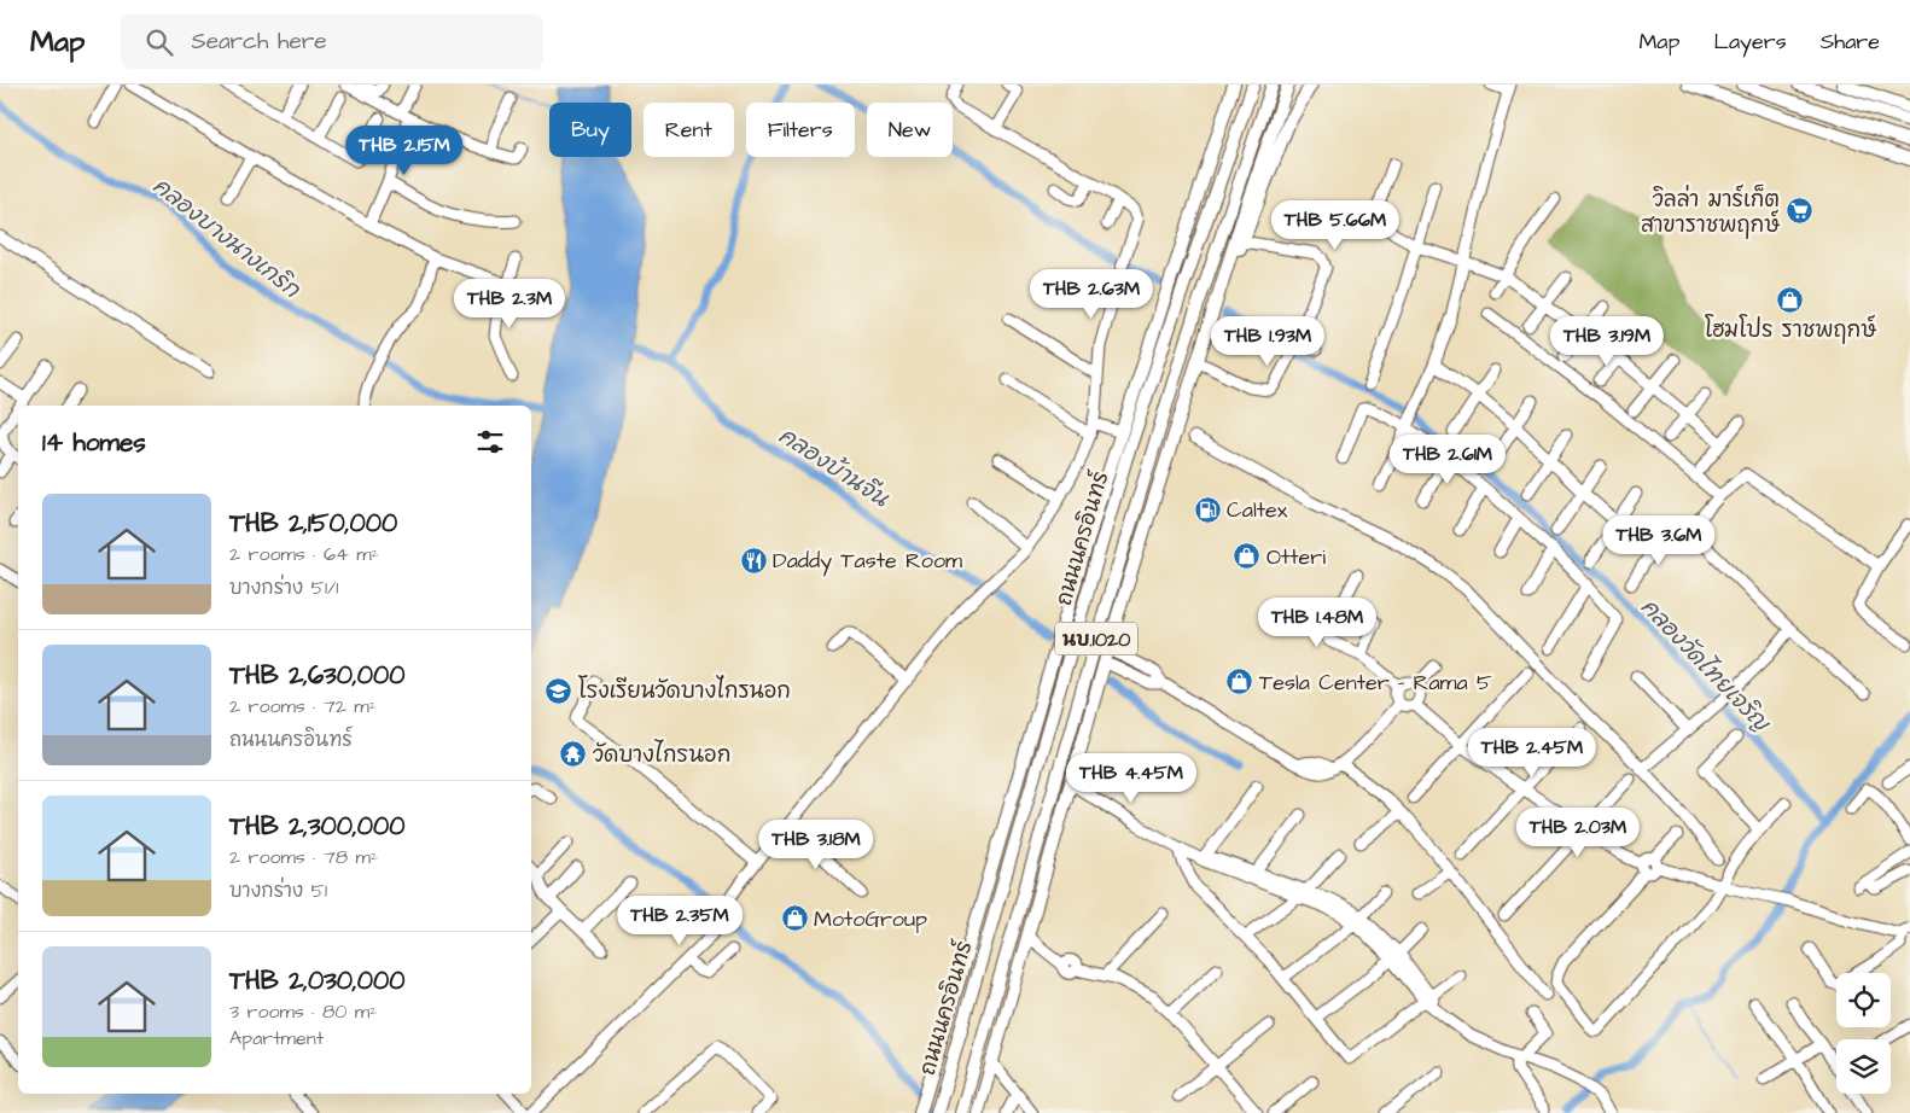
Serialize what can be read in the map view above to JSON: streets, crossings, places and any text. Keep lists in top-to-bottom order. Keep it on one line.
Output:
{"streets":{"main road":["ถนนนครอินทร์","นบ.1020"]},"water":["คลองบางนางเกริก","คลองบ้านจีน","คลองวัดไทยเจริญ"],"places":{"supermarket":["วิลล่า มาร์เก็ต สาขาราชพฤกษ์"],"shop":["โฮมโปร ราชพฤกษ์","Otteri","Tesla Center - Rama 5","MotoGroup"],"fuel station":["Caltex"],"restaurant":["Daddy Taste Room"],"school or university":["โรงเรียนวัดบางไกรนอก"],"temple":["วัดบางไกรนอก"]},"page":{"header":"Map","search":"Search here","nav":["Map","Layers","Share"],"chip":["Buy","Rent","Filters","New"],"price":["THB 2.15M","THB 5.66M","THB 2.63M","THB 2.3M","THB 1.93M","THB 3.19M","THB 2.61M","THB 3.6M","THB 1.48M","THB 2.45M","THB 4.45M","THB 2.03M","THB 3.18M","THB 2.35M"],"heading":"14 homes","list":[{"name":"THB 2,150,000","note":"2 rooms · 64 m² · บางกร่าง 51/1"},{"name":"THB 2,630,000","note":"2 rooms · 72 m² · ถนนนครอินทร์"},{"name":"THB 2,300,000","note":"2 rooms · 78 m² · บางกร่าง 51"},{"name":"THB 2,030,000","note":"3 rooms · 80 m² · Apartment"}]}}
